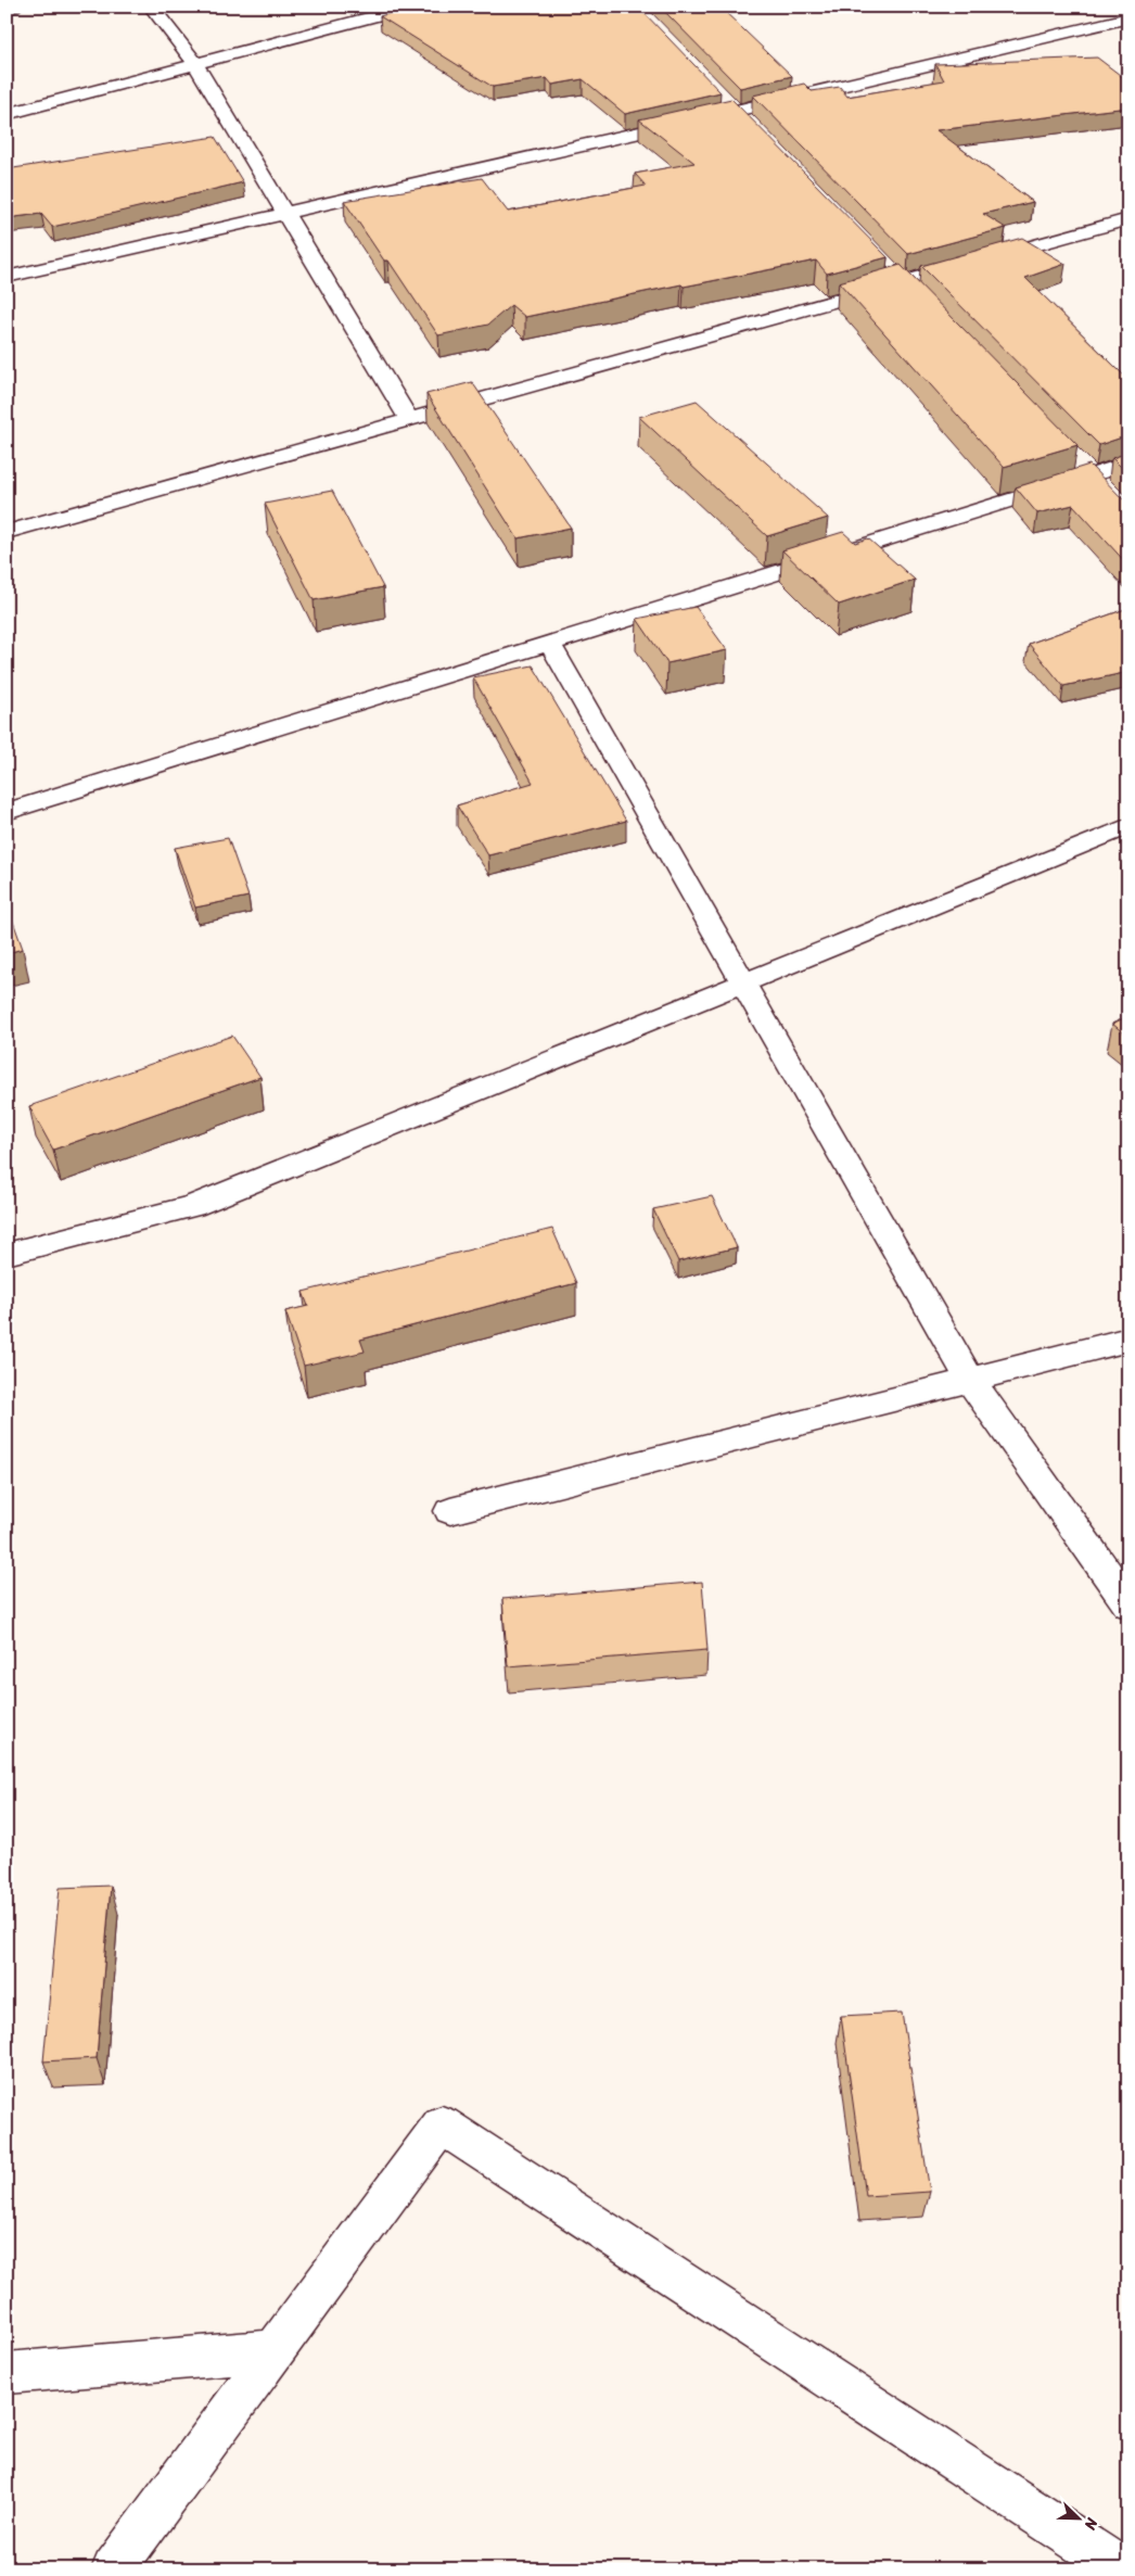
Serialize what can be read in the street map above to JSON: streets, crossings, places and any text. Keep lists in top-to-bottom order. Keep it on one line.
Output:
{"north":"bottom right"}
